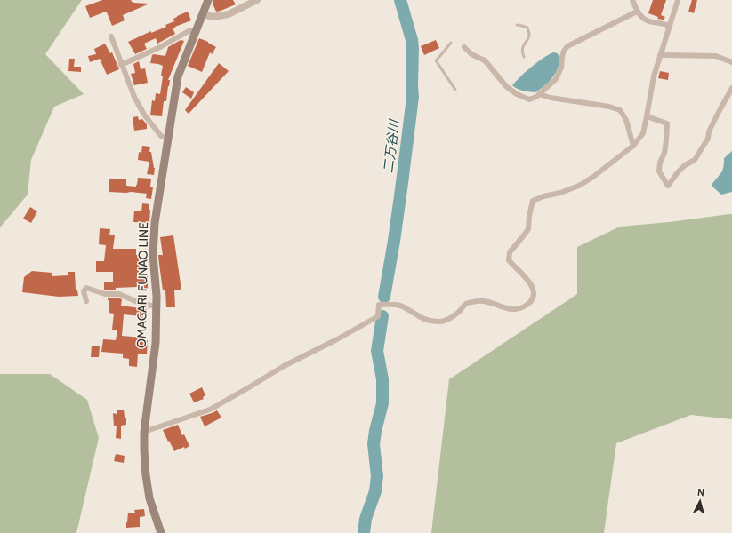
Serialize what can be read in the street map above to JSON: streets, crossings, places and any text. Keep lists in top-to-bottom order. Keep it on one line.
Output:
{"streets":{"main road":["OMAGARI FUNAO LINE"]},"water":["二万谷川"],"north":"top"}
